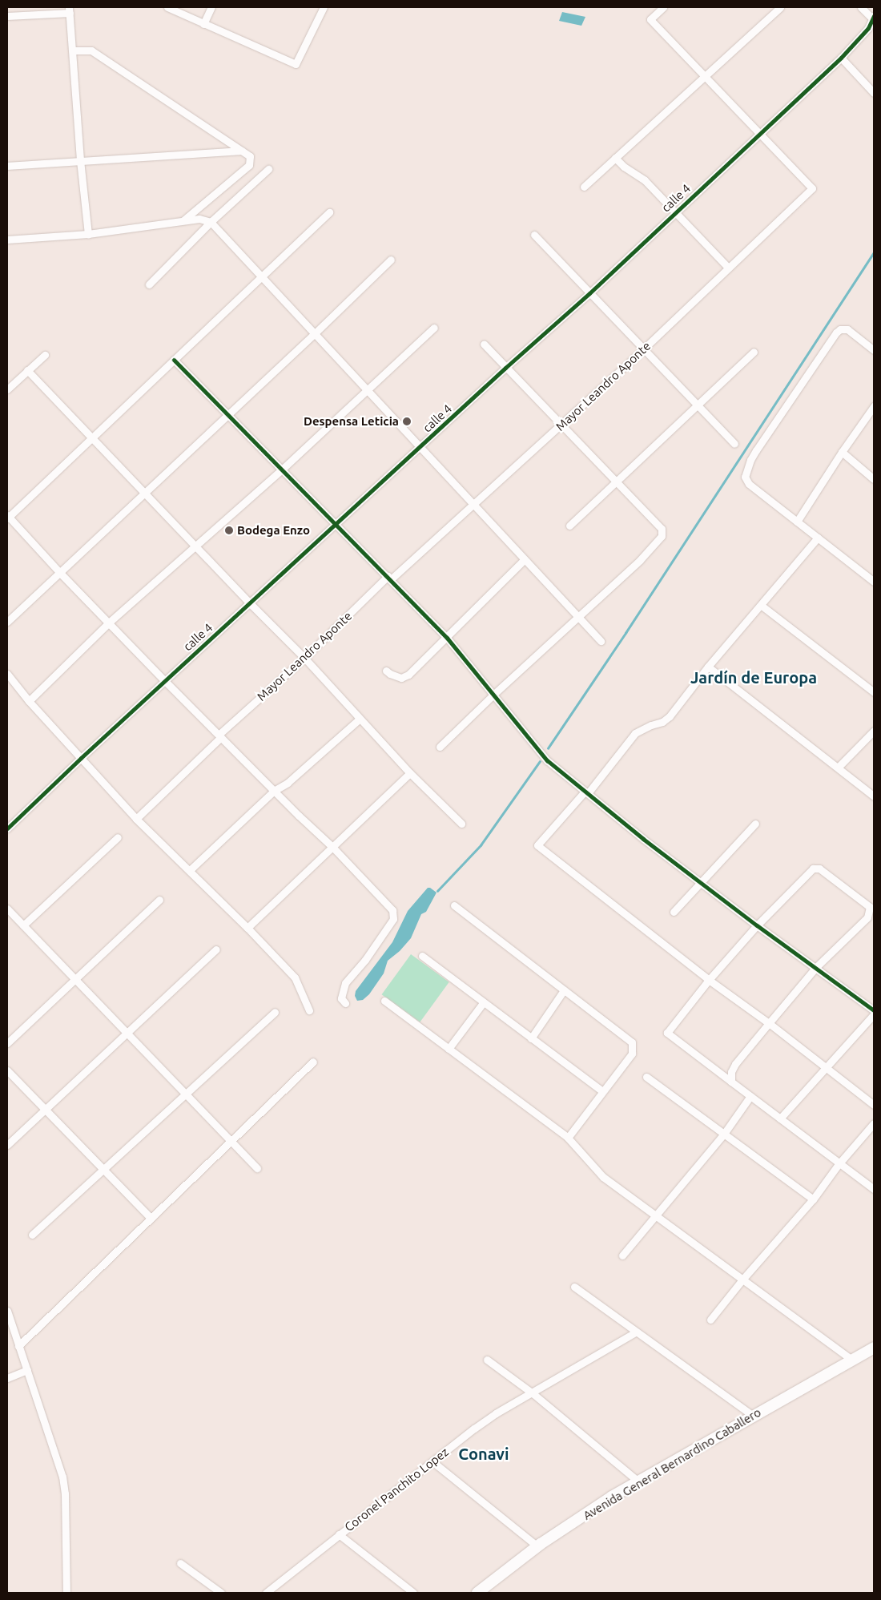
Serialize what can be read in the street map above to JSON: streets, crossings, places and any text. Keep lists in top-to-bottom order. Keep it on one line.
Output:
{"streets":{"highway":["Avenida General Bernardino Caballero"],"street":["calle 4","Mayor Leandro Aponte","Coronel Panchito Lopez"]},"crossings":[["calle 4","Mayor Leandro Aponte"]],"districts":["Jardín de Europa","Conavi"],"places":["Despensa Leticia","Bodega Enzo"]}
